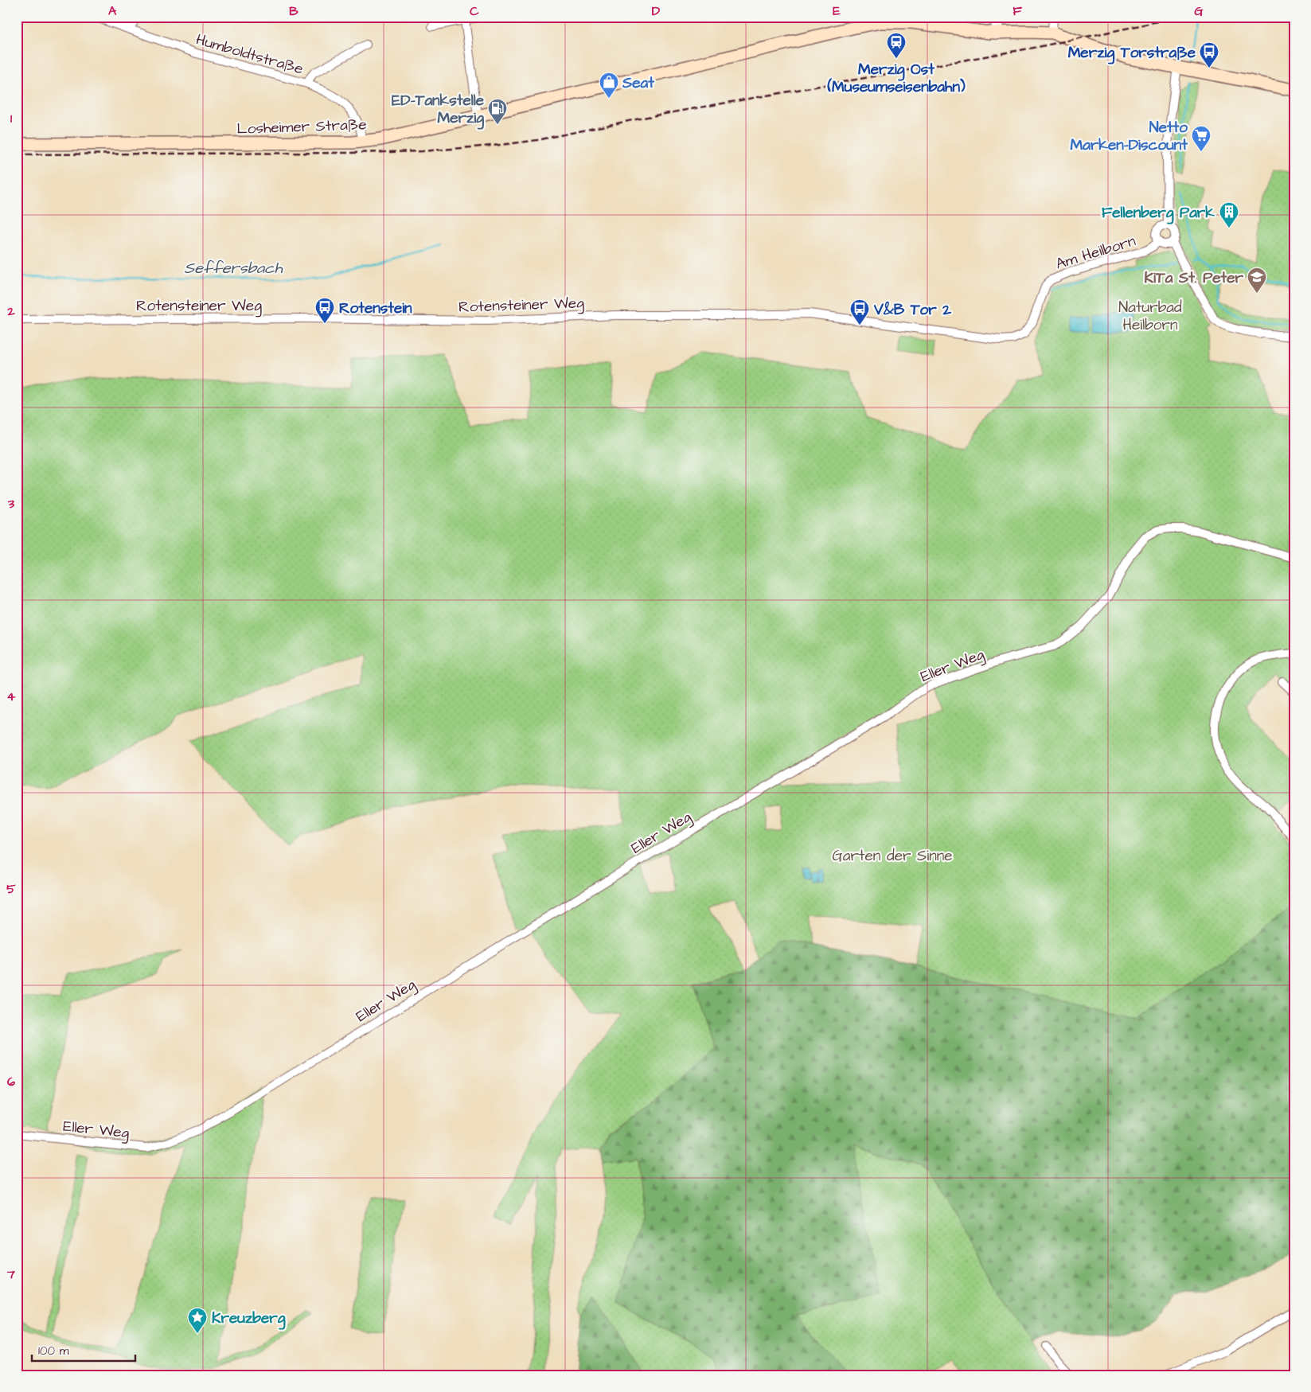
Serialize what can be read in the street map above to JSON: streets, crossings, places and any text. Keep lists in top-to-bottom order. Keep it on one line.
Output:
{"streets":{"main road":["Losheimer Straße"],"street":["Humboldtstraße","Am Heilborn","Rotensteiner Weg","Eller Weg"]},"crossings":[["Humboldtstraße","Losheimer Straße"],["Am Heilborn","Rotensteiner Weg"]],"water":["Seffersbach"],"parks":["Naturbad Heilborn","Garten der Sinne"],"places":{"station":["Merzig Ost (Museumseisenbahn)"],"bus stop":["Merzig Torstraße","Rotenstein","V&B Tor 2"],"shop":["Seat"],"fuel station":["ED-Tankstelle Merzig"],"supermarket":["Netto Marken-Discount"],"building":["Fellenberg Park"],"school or university":["KiTa St. Peter"],"place":["Kreuzberg"]},"scale_bar":"100 m","grid":{"columns":["A","B","C","D","E","F","G"],"rows":["1","2","3","4","5","6","7"]}}
